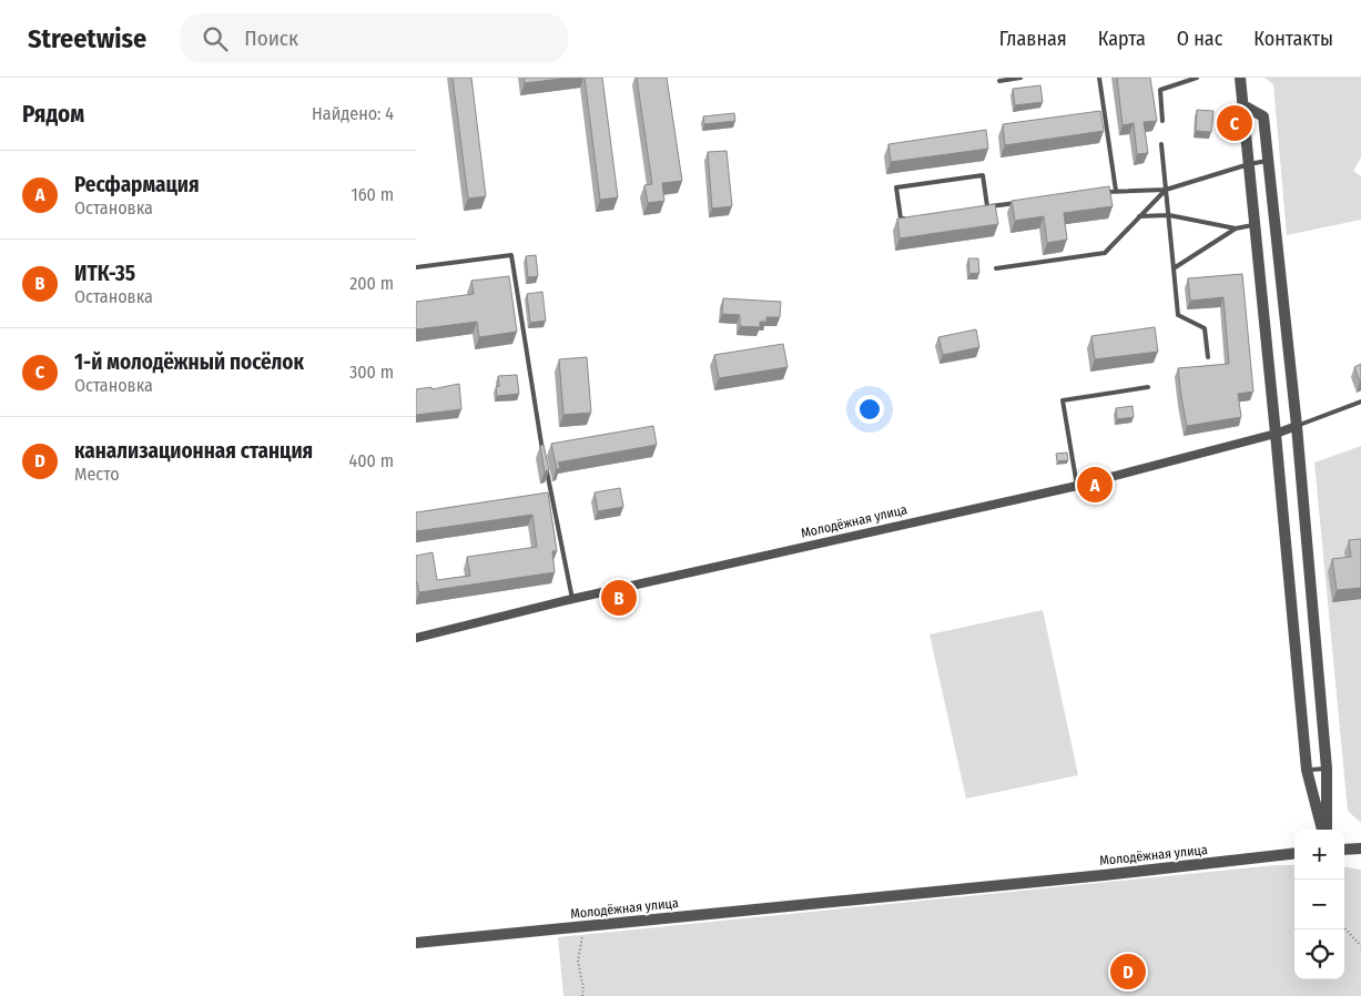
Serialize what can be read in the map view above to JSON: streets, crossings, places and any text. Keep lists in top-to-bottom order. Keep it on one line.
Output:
{"streets":{"street":["Молодёжная улица"]},"page":{"header":"Streetwise","search":"Поиск","nav":["Главная","Карта","О нас","Контакты"],"heading":["Рядом","Найдено: 4"],"pins":["C","A","B","D"],"list":[{"mark":"A","name":"Ресфармация","note":"Остановка","value":"160 m"},{"mark":"B","name":"ИТК-35","note":"Остановка","value":"200 m"},{"mark":"C","name":"1-й молодёжный посёлок","note":"Остановка","value":"300 m"},{"mark":"D","name":"канализационная станция","note":"Место","value":"400 m"}],"map_buttons":["+","−"]}}
